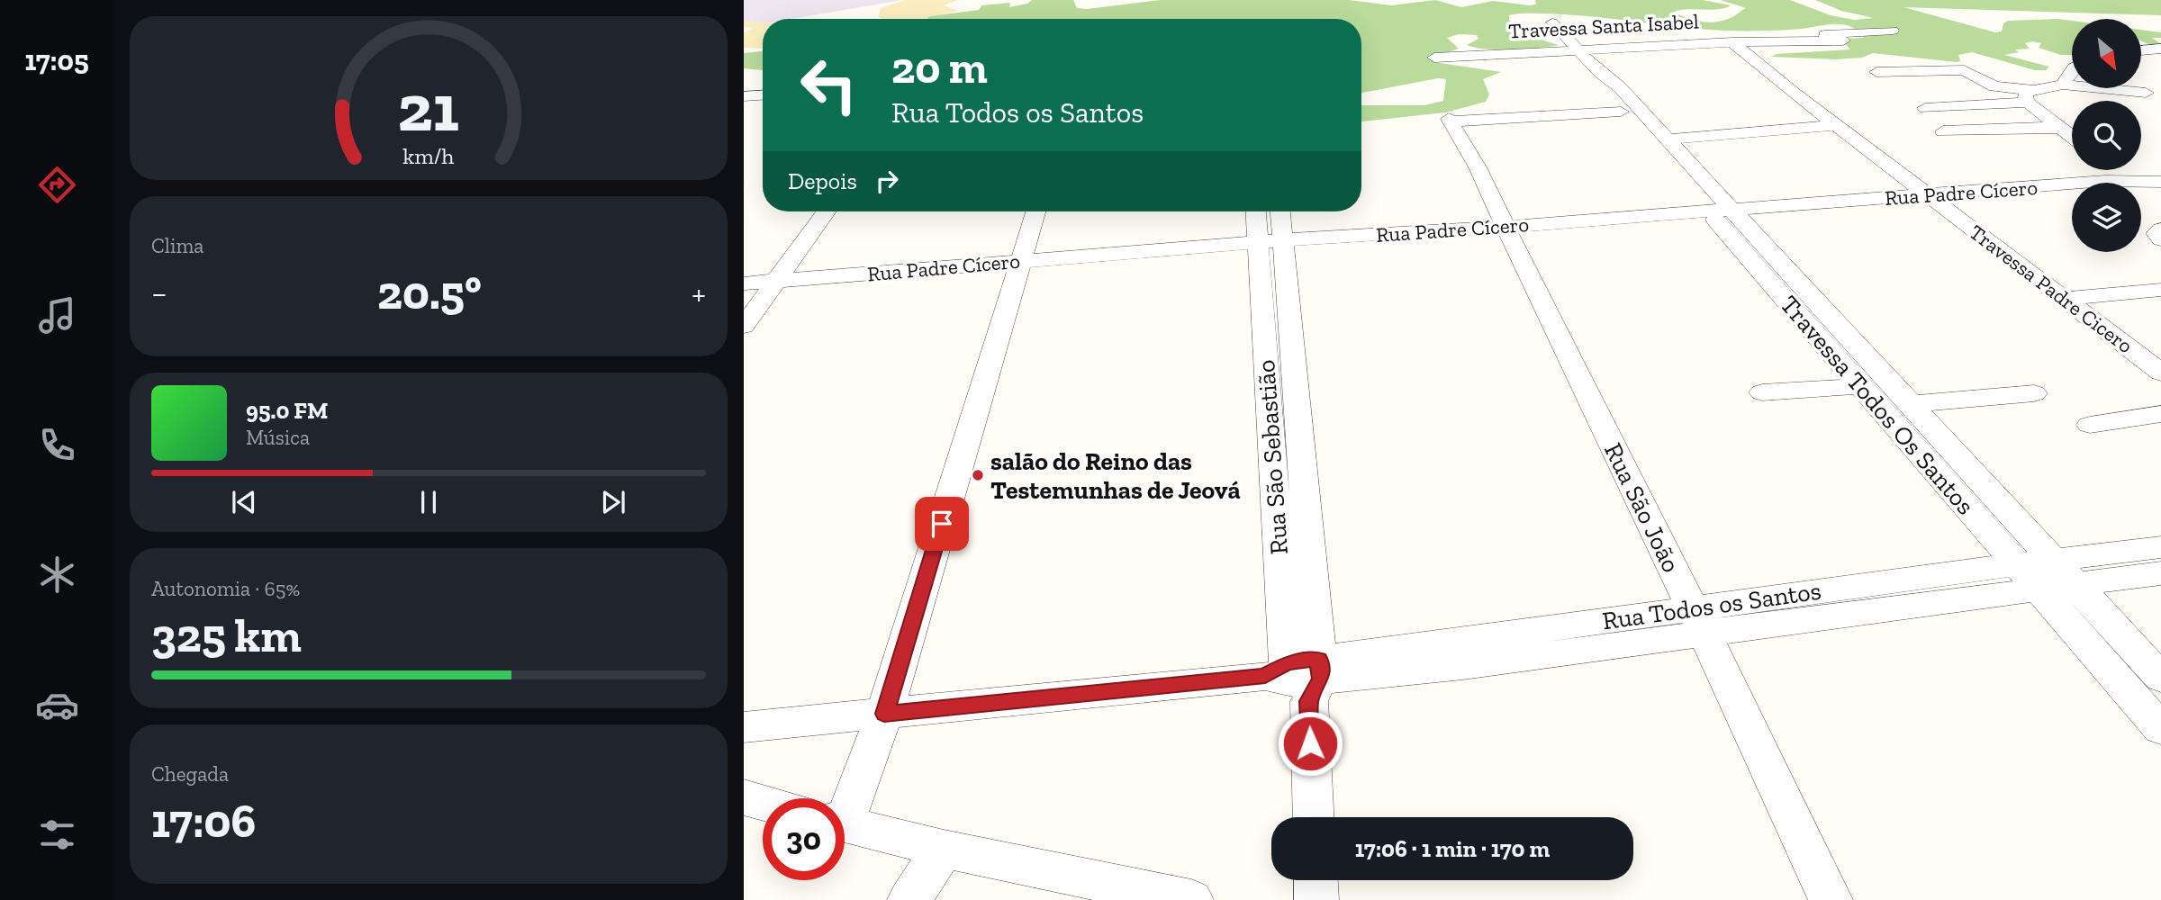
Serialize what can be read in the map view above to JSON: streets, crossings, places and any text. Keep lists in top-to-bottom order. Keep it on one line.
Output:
{"streets":{"street":["Travessa Santa Isabel","Rua Padre Cícero","Travessa Padre Cicero","Travessa Todos Os Santos","Rua São Sebastião","Rua São João","Rua Todos os Santos"]},"crossings":[["Travessa Santa Isabel","Travessa Padre Cicero"],["Travessa Santa Isabel","Travessa Todos Os Santos"],["Rua Padre Cícero","Travessa Padre Cicero"],["Rua Padre Cícero","Travessa Todos Os Santos"],["Rua Padre Cícero","Rua São Sebastião"],["Rua Padre Cícero","Rua São João"],["Travessa Todos Os Santos","Rua São João"],["Travessa Todos Os Santos","Rua Todos os Santos"],["Rua São Sebastião","Rua Todos os Santos"],["Rua São João","Rua Todos os Santos"]],"places":["salão do Reino das Testemunhas de Jeová"],"north":"bottom right","page":{"tabs":"17:05","turn":["20 m","Rua Todos os Santos"],"then":"Depois","tile":["Clima",["Autonomia · 65%","325 km"],["Chegada","17:06"]],"heat":["−","20.5°","+"],"song":["95.0 FM","Música"],"limit":"30","trip":"17:06 · 1 min · 170 m","gauge":["21","km/h"]}}
